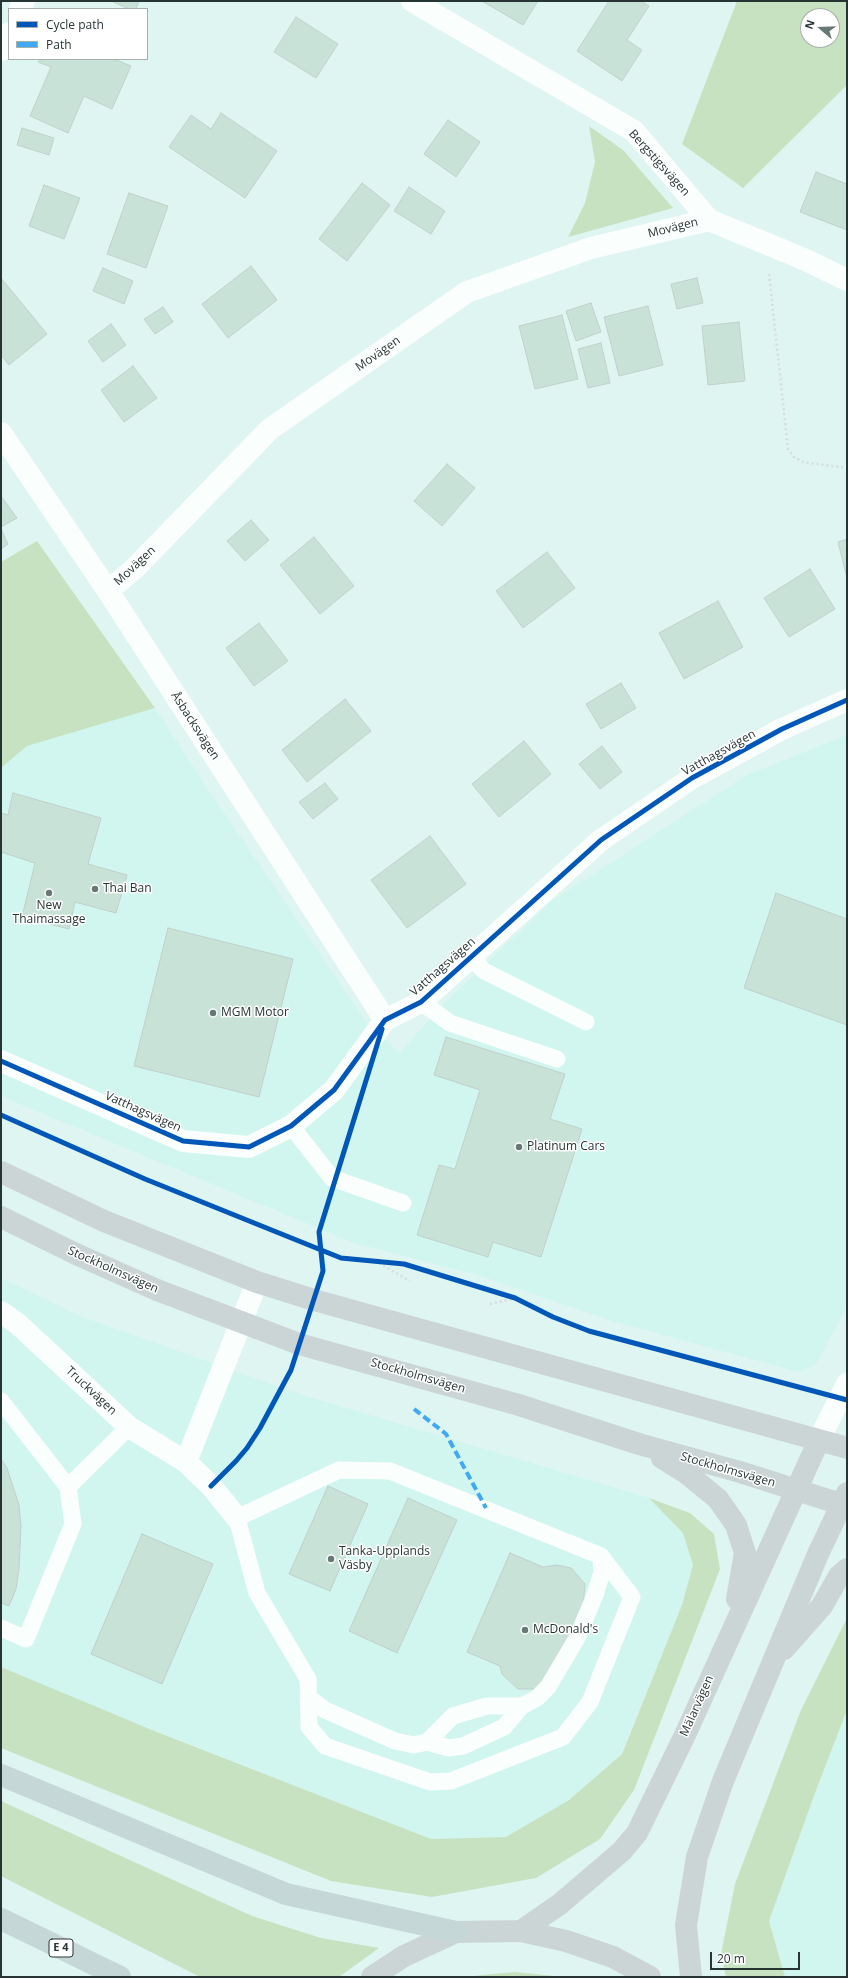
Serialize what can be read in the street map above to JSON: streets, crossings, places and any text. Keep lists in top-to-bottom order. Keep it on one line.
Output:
{"streets":{"highway":["E 4"],"main road":["Stockholmsvägen","Mälarvägen"],"street":["Bergstigsvägen","Movägen","Åsbacksvägen","Vatthagsvägen","Truckvägen"]},"crossings":[["Bergstigsvägen","Movägen"],["Movägen","Åsbacksvägen"],["Åsbacksvägen","Vatthagsvägen"],["Stockholmsvägen","Mälarvägen"]],"places":["Thai Ban","New Thaimassage","MGM Motor","Platinum Cars","Tanka-Upplands Väsby","McDonald's"],"legend":["Cycle path","Path"],"scale_bar":"20 m","north":"left"}
